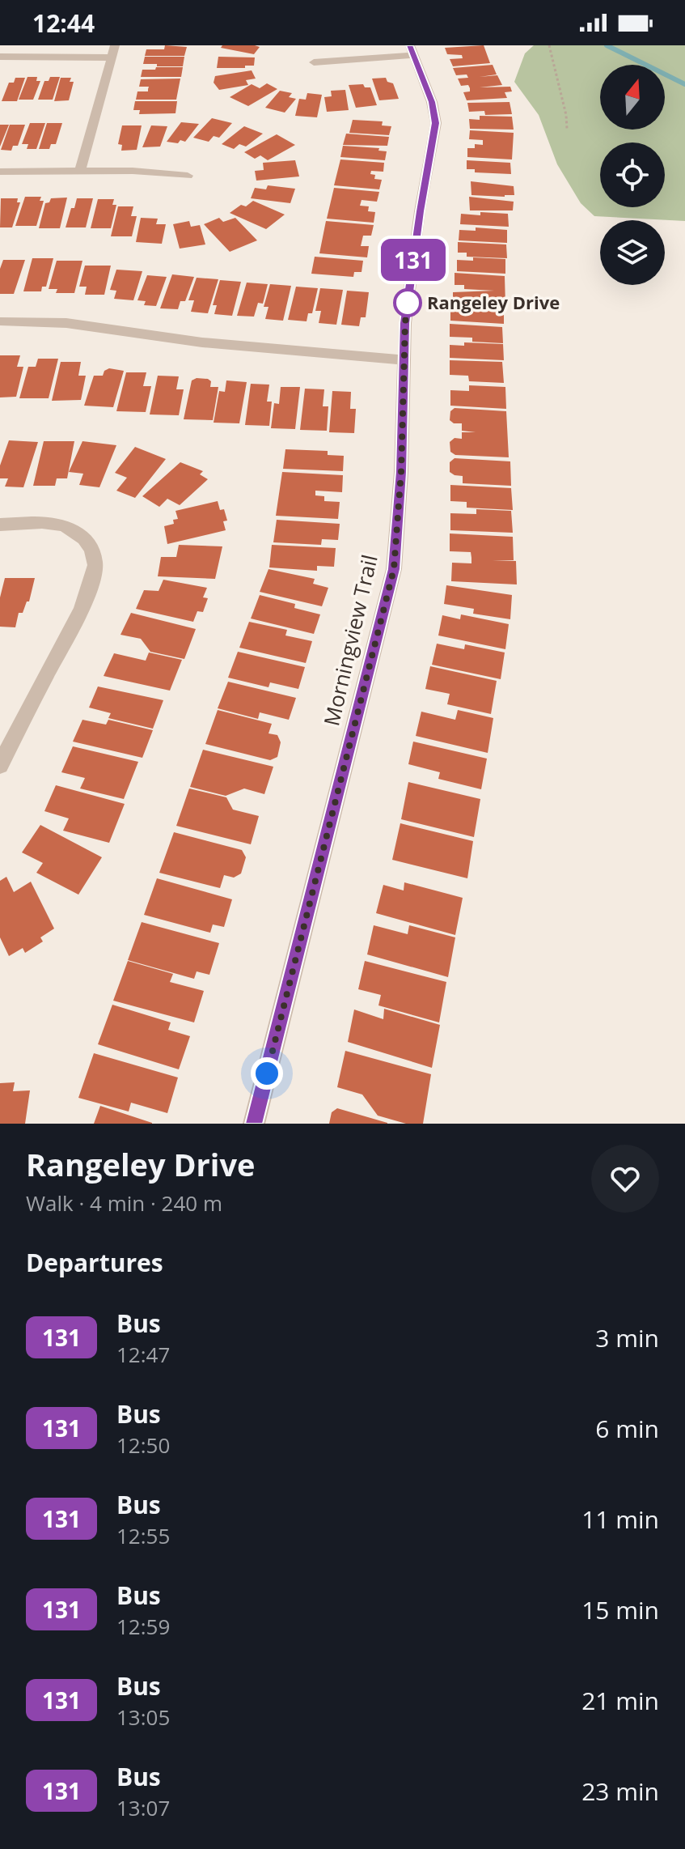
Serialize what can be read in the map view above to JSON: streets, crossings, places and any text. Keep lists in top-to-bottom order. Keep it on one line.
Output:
{"streets":{"street":["Morningview Trail"]},"places":["Rangeley Drive"],"lines":["bus line 131"],"north":"top","page":{"status":"12:44","on_map":"131","heading":[["Rangeley Drive","Walk · 4 min · 240 m"],"Departures"],"list":[{"mark":"131","name":"Bus","note":"12:47","value":"3 min"},{"mark":"131","name":"Bus","note":"12:50","value":"6 min"},{"mark":"131","name":"Bus","note":"12:55","value":"11 min"},{"mark":"131","name":"Bus","note":"12:59","value":"15 min"},{"mark":"131","name":"Bus","note":"13:05","value":"21 min"},{"mark":"131","name":"Bus","note":"13:07","value":"23 min"}]}}
